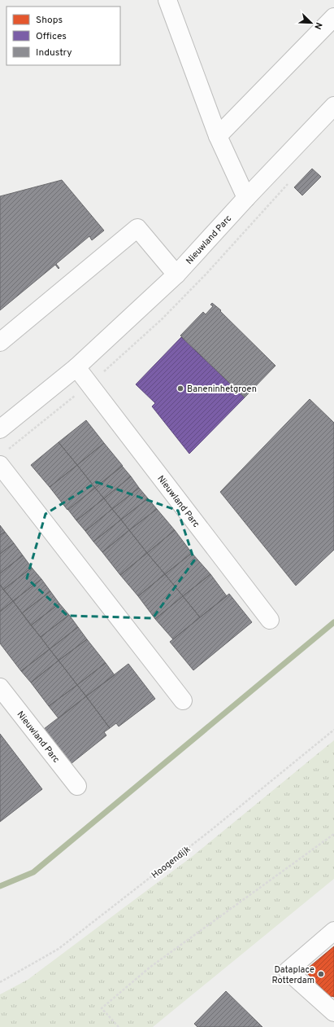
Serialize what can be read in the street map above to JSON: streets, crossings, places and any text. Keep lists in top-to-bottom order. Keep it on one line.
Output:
{"streets":{"street":["Nieuwland Parc"],"path":["Hoogendijk"]},"places":["Baneninhetgroen","Dataplace Rotterdam"],"legend":["Shops","Offices","Industry"],"north":"bottom right"}
